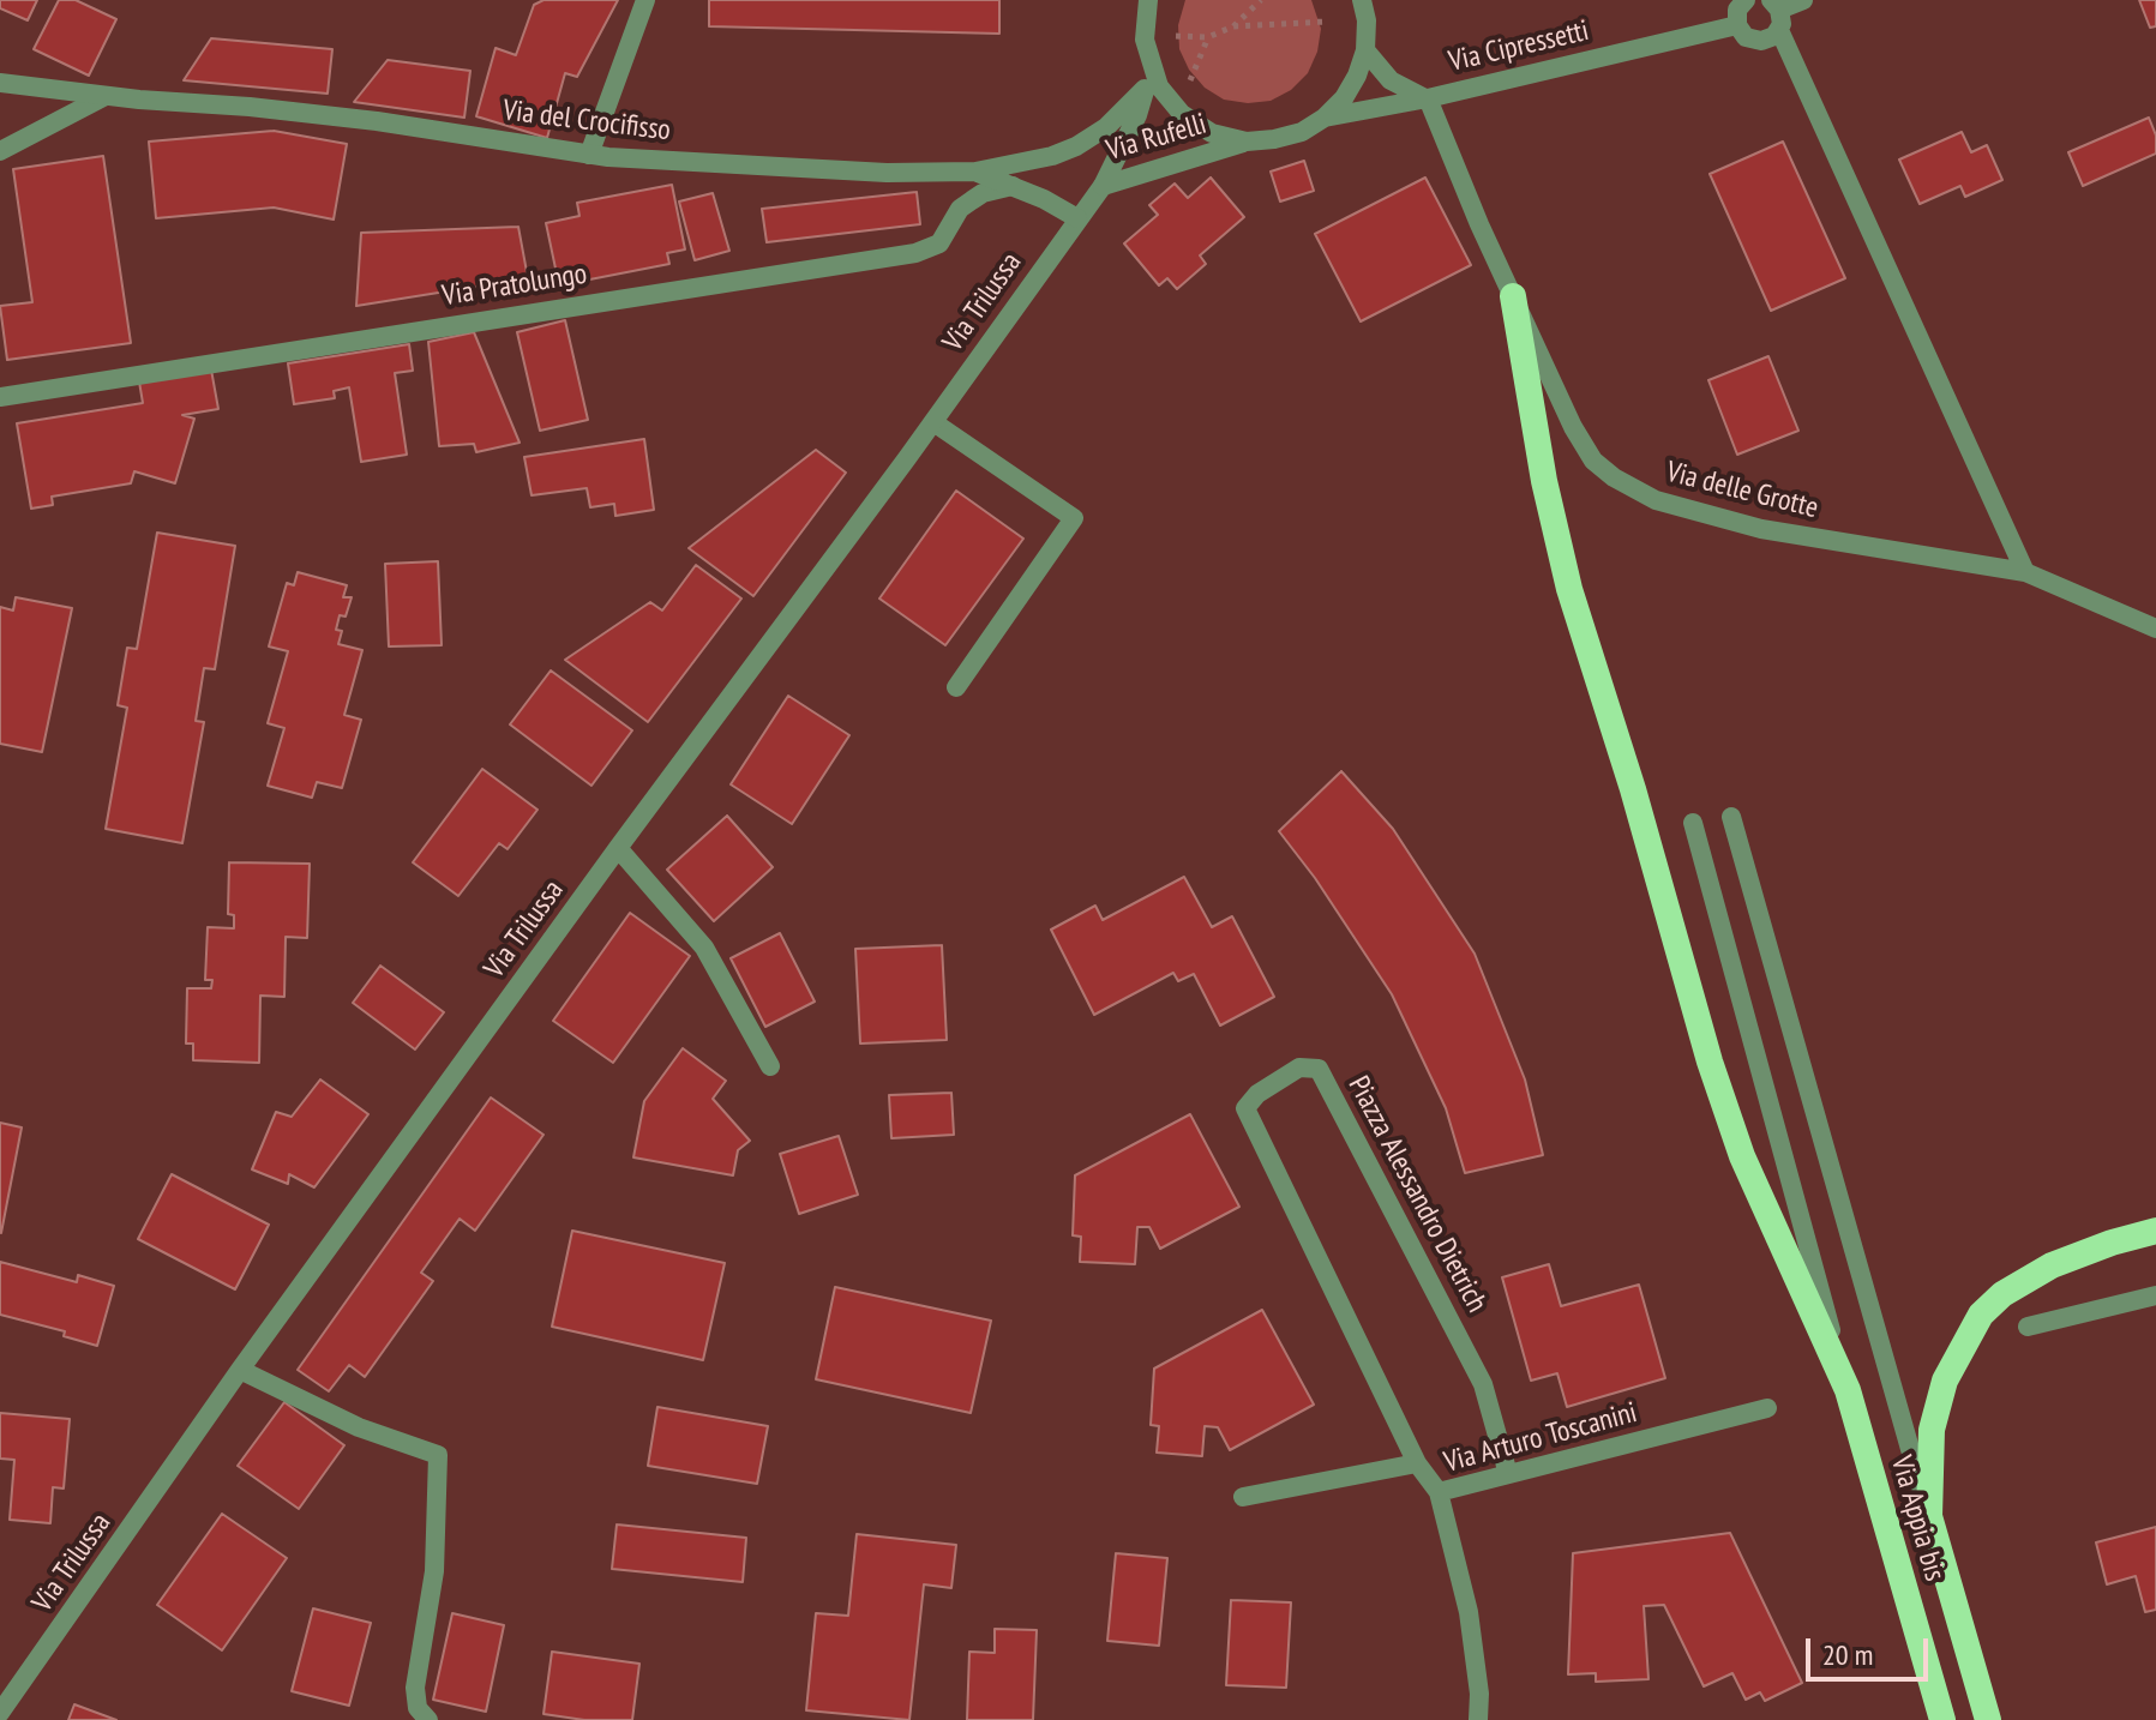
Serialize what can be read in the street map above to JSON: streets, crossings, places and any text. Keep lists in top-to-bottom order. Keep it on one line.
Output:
{"streets":{"highway":["Via Appia bis"],"street":["Via Cipressetti","Via del Crocifisso","Via Rufelli","Via Pratolungo","Via Trilussa","Via delle Grotte","Piazza Alessandro Dietrich","Via Arturo Toscanini"]},"crossings":[["Via Cipressetti","Via Rufelli"],["Via Cipressetti","Via delle Grotte"],["Via del Crocifisso","Via Rufelli"],["Via Rufelli","Via Trilussa"],["Via delle Grotte","Via Appia bis"],["Piazza Alessandro Dietrich","Via Arturo Toscanini"]],"scale_bar":"20 m"}
